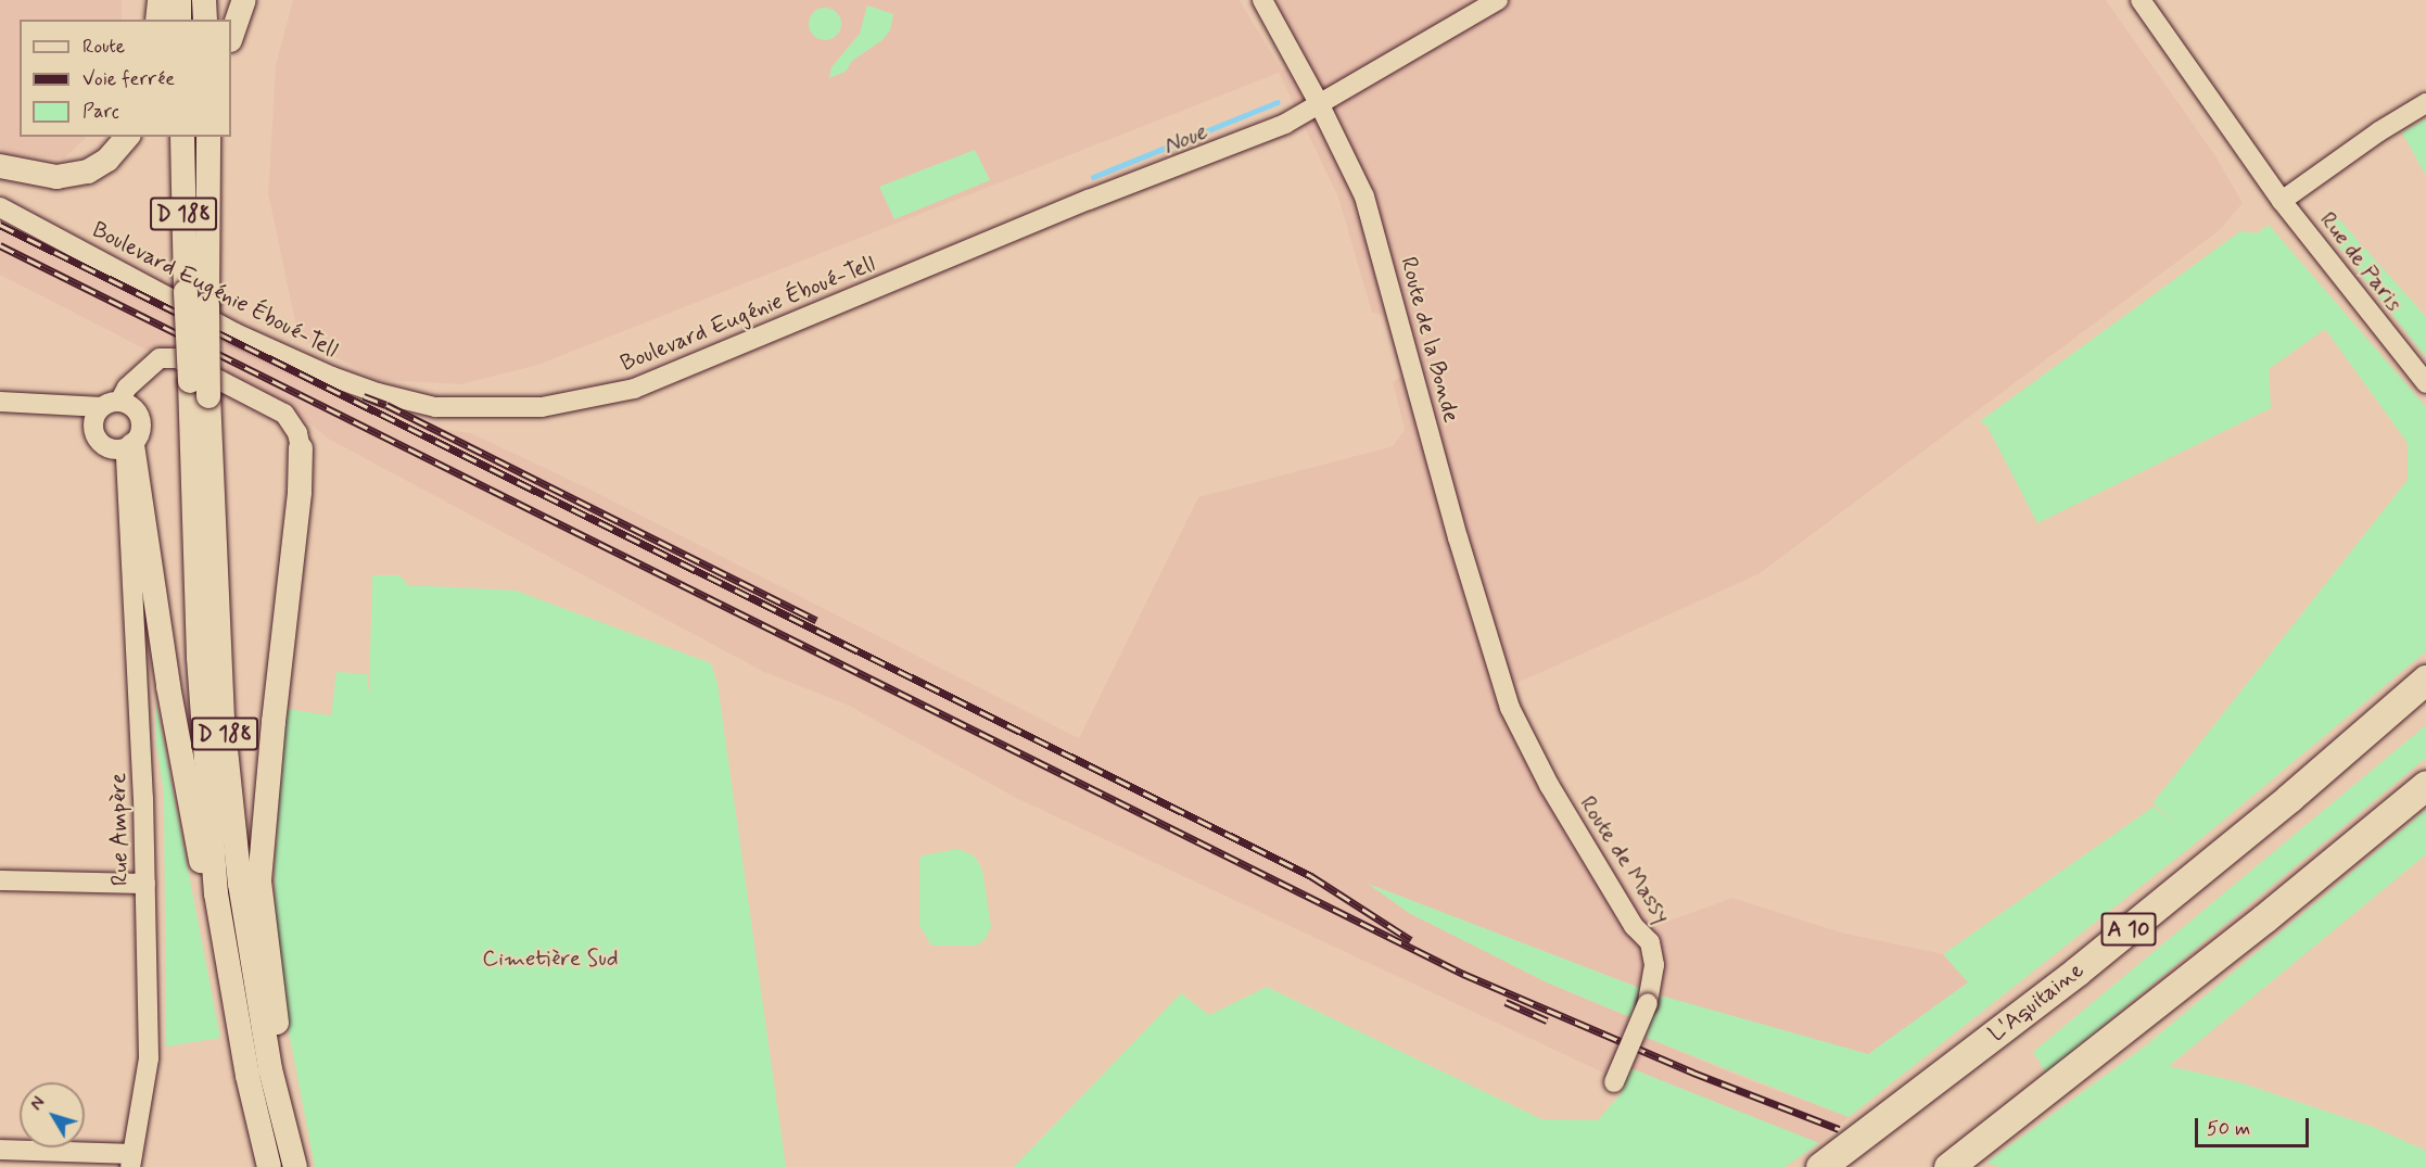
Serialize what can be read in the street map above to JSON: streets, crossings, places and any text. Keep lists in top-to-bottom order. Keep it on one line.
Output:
{"streets":{"highway":["A 10","L'Aquitaine"],"main road":["D 188"],"street":["Rue de Paris","Boulevard Eugénie Éboué-Tell","Route de la Bonde","Rue Ampère","Route de Massy"]},"crossings":[["Boulevard Eugénie Éboué-Tell","Route de la Bonde"],["Route de la Bonde","Route de Massy"]],"water":["Noue"],"parks":["Cimetière Sud"],"legend":["Route","Voie ferrée","Parc"],"scale_bar":"50 m","north":"top left"}
